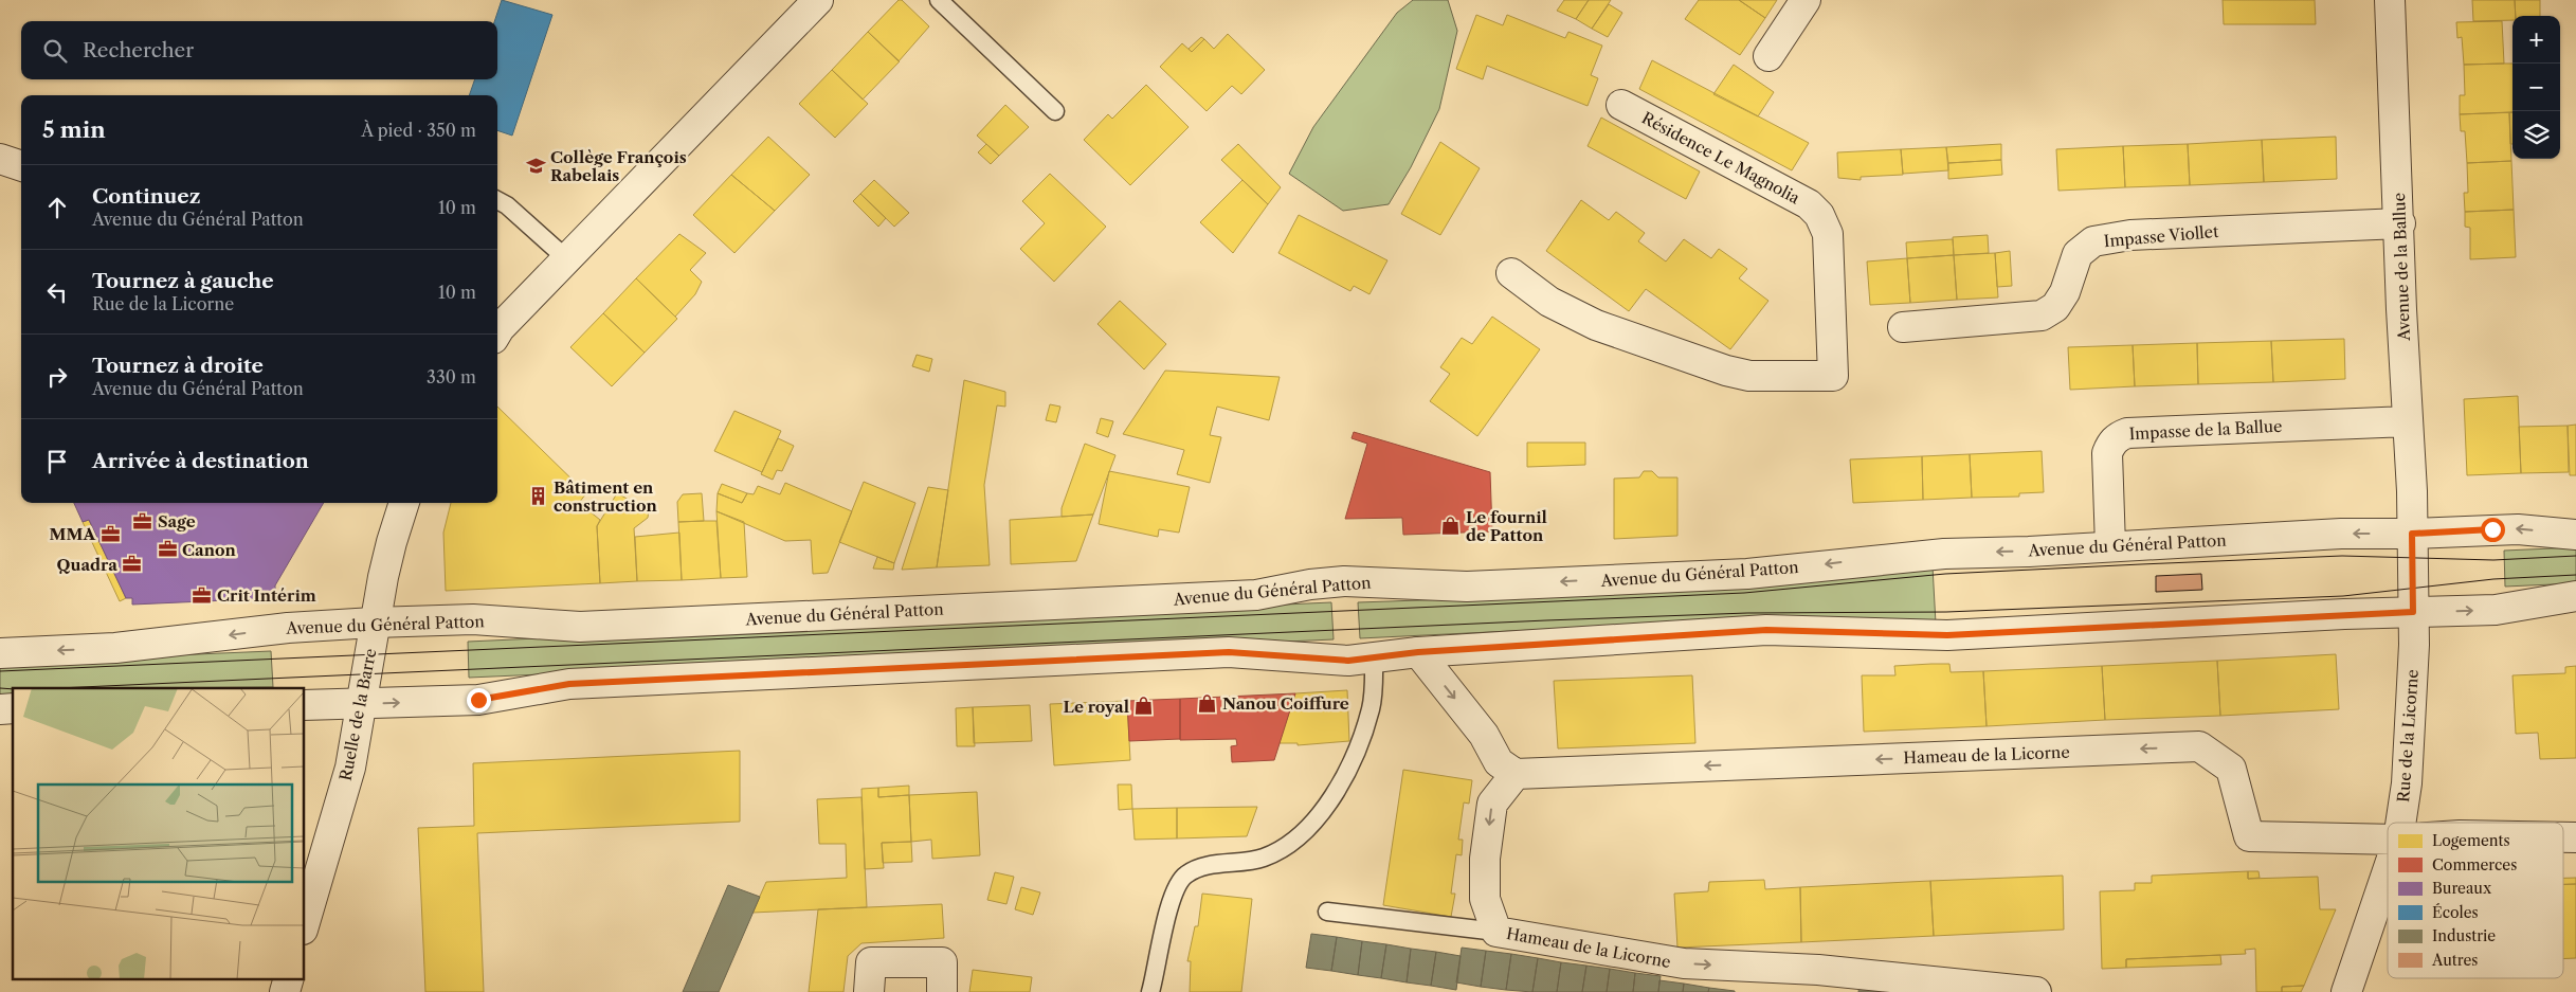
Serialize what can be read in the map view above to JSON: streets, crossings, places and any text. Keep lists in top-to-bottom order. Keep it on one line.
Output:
{"streets":{"street":["Résidence Le Magnolia","Impasse Viollet","Avenue de la Ballue","Impasse de la Ballue","Avenue du Général Patton","Ruelle de la Barre","Rue de la Licorne","Hameau de la Licorne"]},"crossings":[["Impasse Viollet","Avenue de la Ballue"],["Avenue de la Ballue","Impasse de la Ballue"],["Avenue de la Ballue","Avenue du Général Patton"],["Avenue de la Ballue","Rue de la Licorne"],["Impasse de la Ballue","Avenue du Général Patton"],["Avenue du Général Patton","Ruelle de la Barre"],["Avenue du Général Patton","Rue de la Licorne"]],"places":{"school or university":["Collège François Rabelais"],"building":["Bâtiment en construction"],"office":["Sage","MMA","Canon","Quadra","Crit Intérim"],"shop":["Le fournil de Patton","Nanou Coiffure","Le royal"]},"legend":["Logements","Commerces","Bureaux","Écoles","Industrie","Autres"],"page":{"map_buttons":["+","−"],"search":"Rechercher","heading":["5 min","À pied · 350 m"],"list":[["Continuez","Avenue du Général Patton","10 m"],["Tournez à gauche","Rue de la Licorne","10 m"],["Tournez à droite","Avenue du Général Patton","330 m"],"Arrivée à destination"]}}
